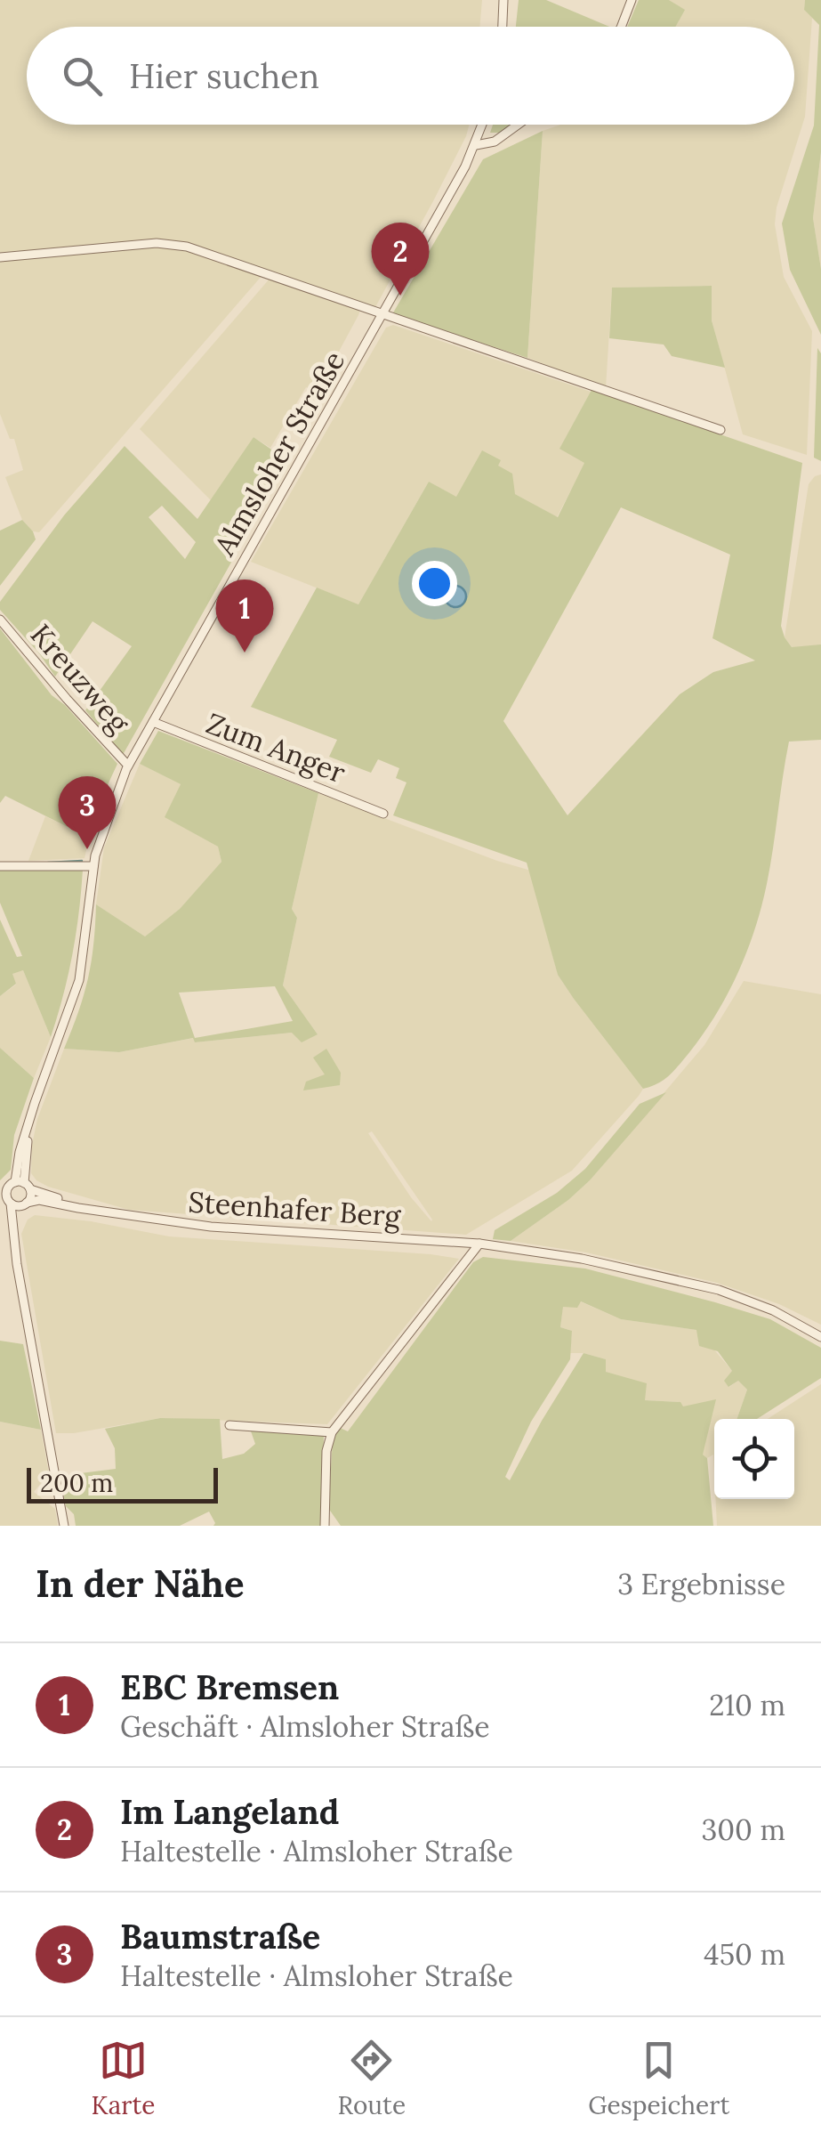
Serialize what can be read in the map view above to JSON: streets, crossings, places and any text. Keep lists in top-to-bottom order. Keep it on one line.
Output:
{"streets":{"street":["Almsloher Straße","Kreuzweg","Zum Anger","Steenhafer Berg"]},"crossings":[["Almsloher Straße","Kreuzweg"],["Almsloher Straße","Zum Anger"],["Almsloher Straße","Steenhafer Berg"]],"scale_bar":"200 m","page":{"search":"Hier suchen","pins":["2","1","3"],"scale":"200 m","heading":["In der Nähe","3 Ergebnisse"],"list":[{"mark":"1","name":"EBC Bremsen","note":"Geschäft · Almsloher Straße","value":"210 m"},{"mark":"2","name":"Im Langeland","note":"Haltestelle · Almsloher Straße","value":"300 m"},{"mark":"3","name":"Baumstraße","note":"Haltestelle · Almsloher Straße","value":"450 m"}],"nav":["Karte","Route","Gespeichert"]}}
